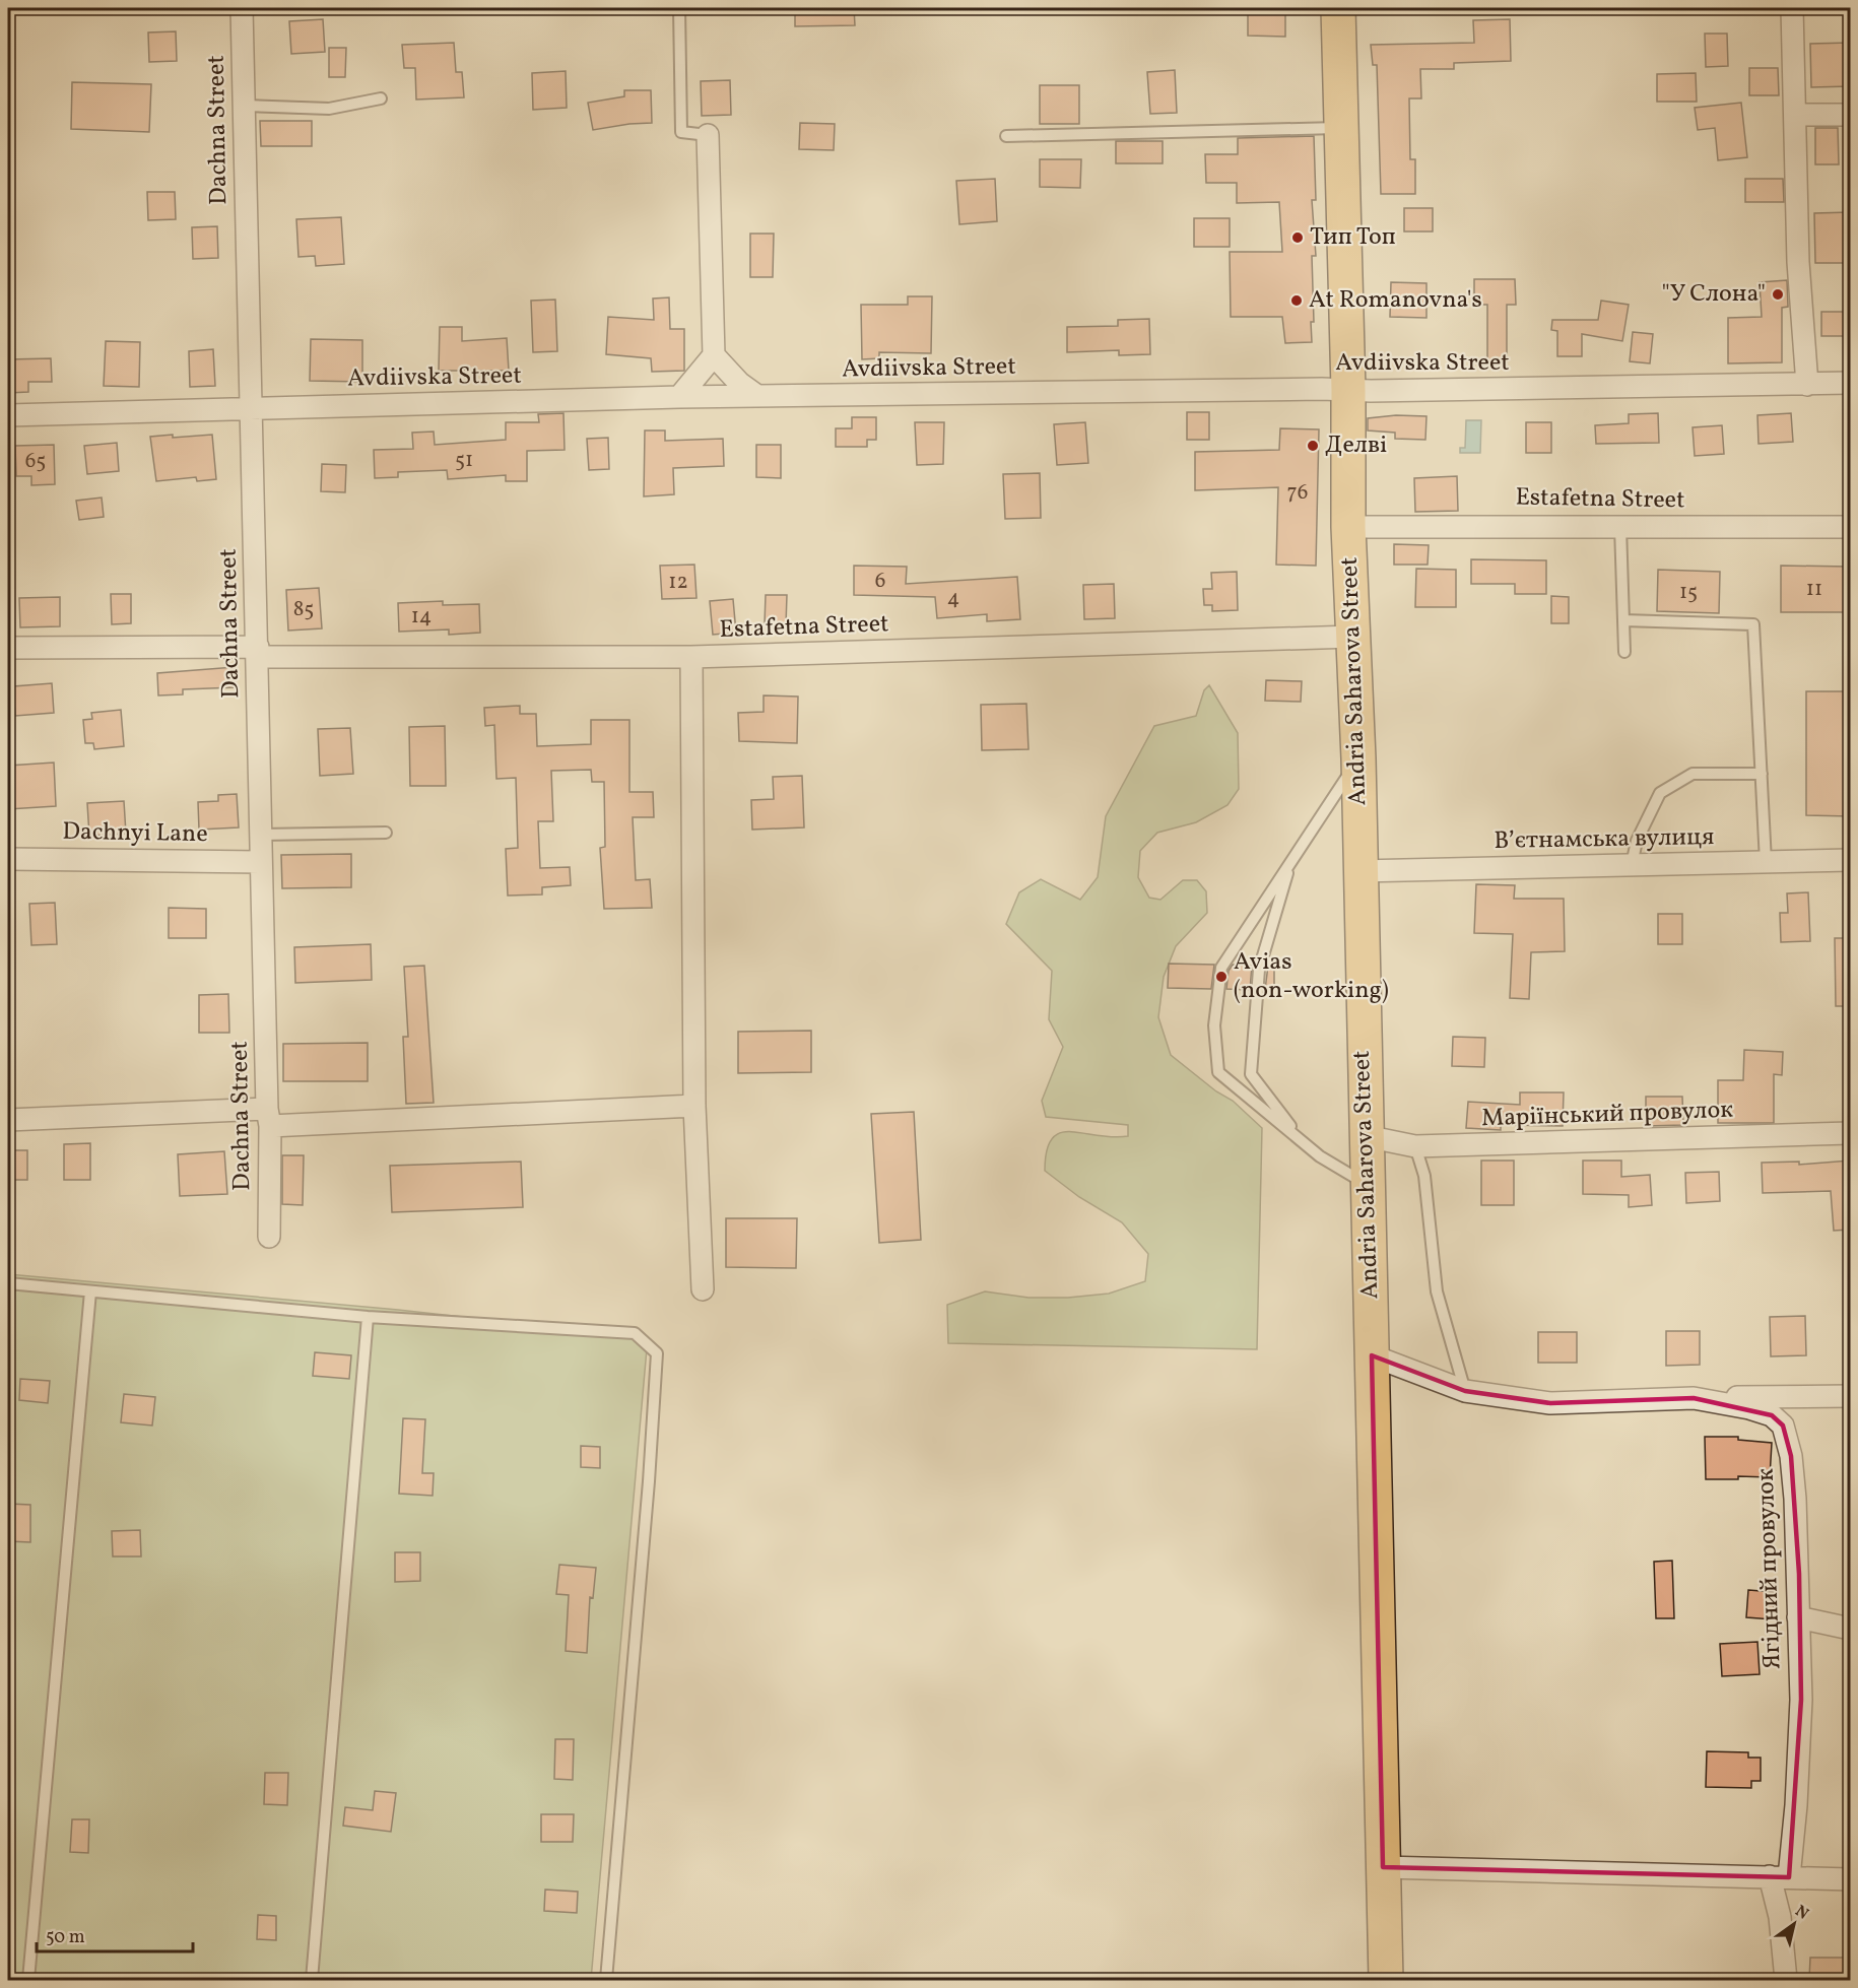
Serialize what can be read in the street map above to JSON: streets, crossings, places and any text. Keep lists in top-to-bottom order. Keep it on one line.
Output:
{"streets":{"main road":["Andria Saharova Street"],"street":["Dachna Street","Avdiivska Street","Estafetna Street","Dachnyi Lane","Вʼєтнамська вулиця","Маріїнський провулок","Ягідний провулок"]},"crossings":[["Dachna Street","Avdiivska Street"],["Dachna Street","Estafetna Street"],["Dachna Street","Dachnyi Lane"],["Avdiivska Street","Andria Saharova Street"],["Estafetna Street","Andria Saharova Street"],["Andria Saharova Street","Вʼєтнамська вулиця"],["Andria Saharova Street","Маріїнський провулок"],["Andria Saharova Street","Ягідний провулок"]],"places":["Тип Топ","\"У Слона\"","At Romanovna's","Делві","Avias (non-working)"],"house_numbers":["51","65","76","6","12","11","15","4","85","14"],"scale_bar":"50 m","north":"top right"}
